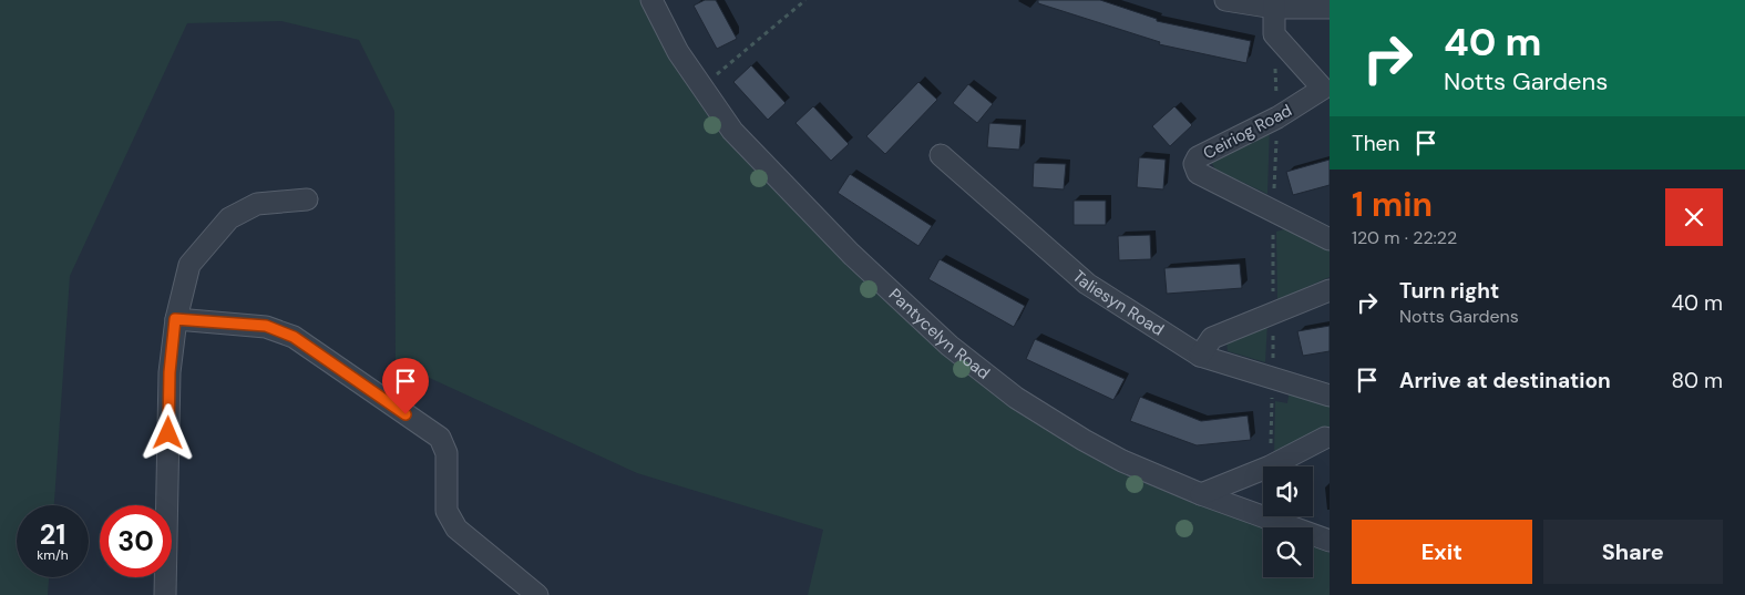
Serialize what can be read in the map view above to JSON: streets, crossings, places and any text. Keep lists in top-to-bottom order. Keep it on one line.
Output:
{"streets":{"street":["Ceiriog Road","Taliesyn Road","Pantycelyn Road"]},"page":{"turn":["40 m","Notts Gardens"],"then":"Then","heading":["1 min","120 m · 22:22"],"list":[{"name":"Turn right","note":"Notts Gardens","value":"40 m"},{"name":"Arrive at destination","value":"80 m"}],"speed":"21 km/h","limit":"30","buttons":["Exit","Share"]}}
